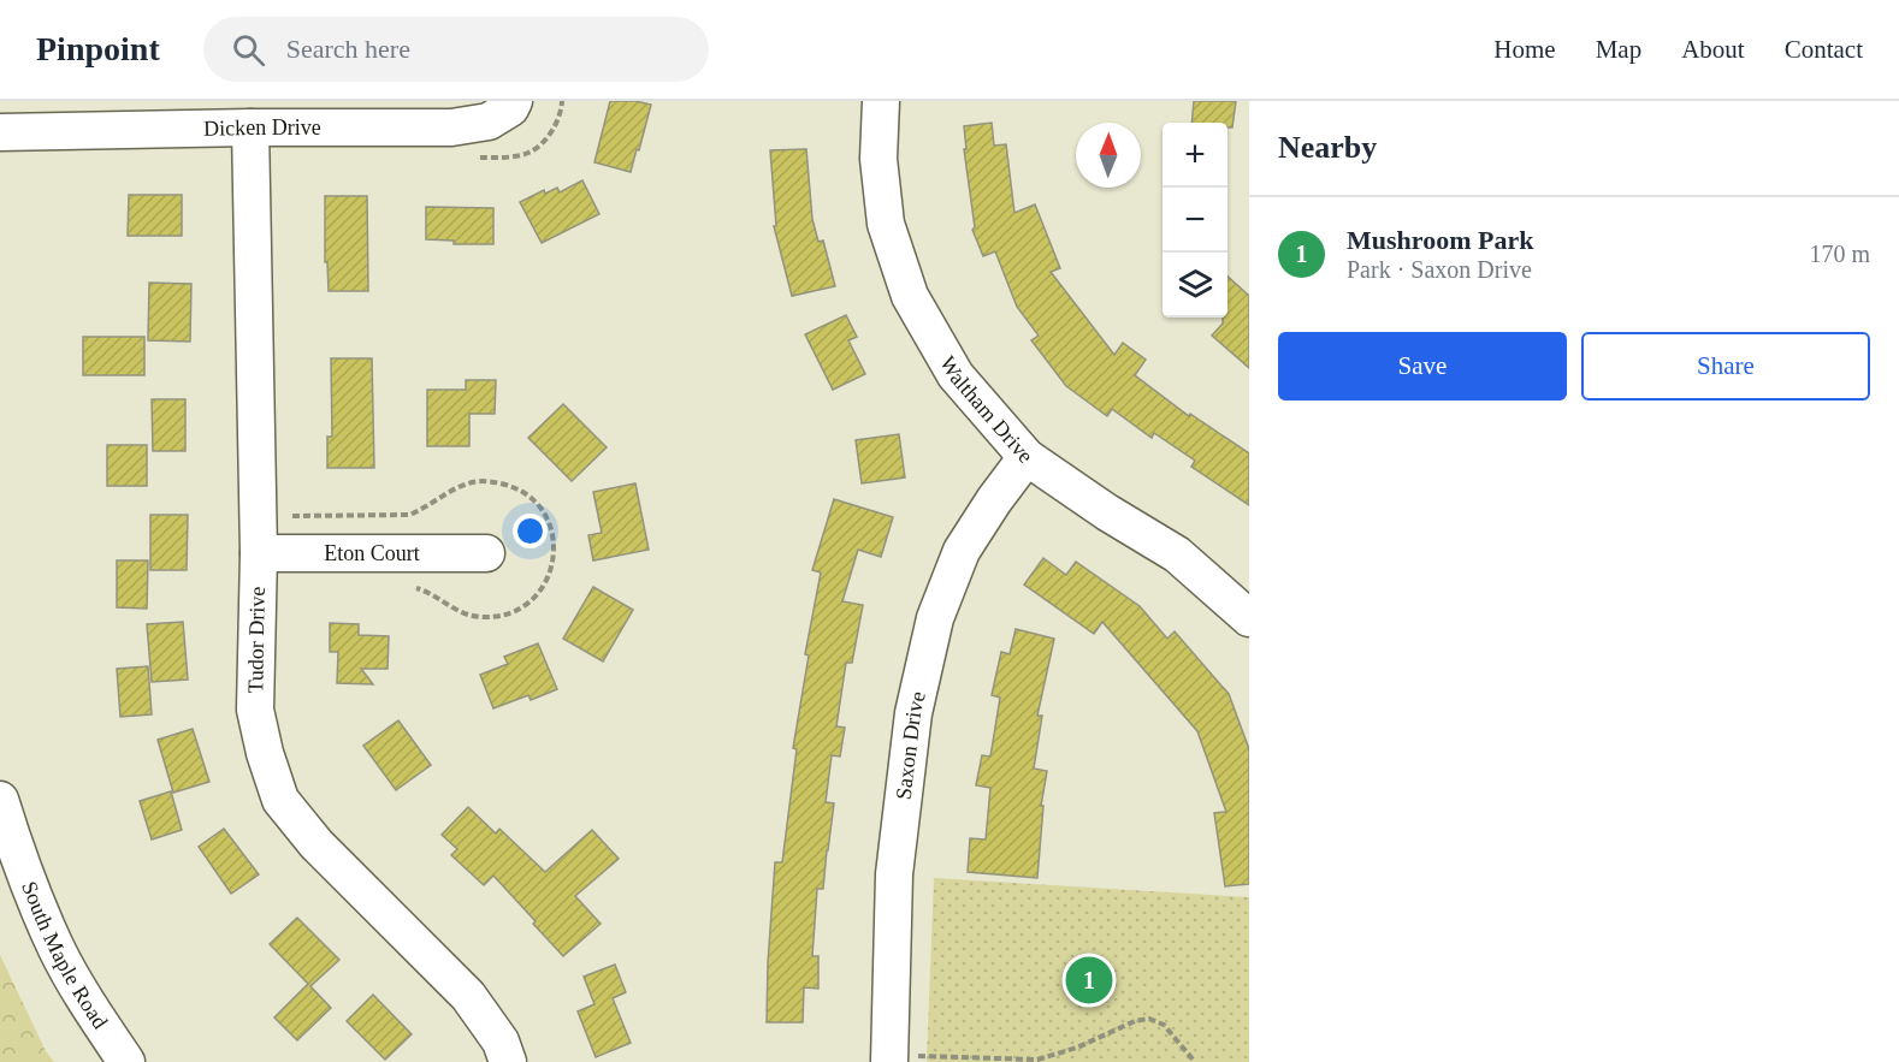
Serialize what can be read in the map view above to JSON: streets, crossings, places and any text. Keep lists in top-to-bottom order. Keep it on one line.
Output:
{"streets":{"street":["Dicken Drive","Waltham Drive","Eton Court","Tudor Drive","Saxon Drive","South Maple Road"]},"crossings":[["Dicken Drive","Tudor Drive"],["Waltham Drive","Saxon Drive"],["Eton Court","Tudor Drive"]],"north":"top","page":{"header":"Pinpoint","search":"Search here","nav":["Home","Map","About","Contact"],"heading":"Nearby","map_buttons":["+","−"],"list":[{"mark":"1","name":"Mushroom Park","note":"Park · Saxon Drive","value":"170 m"}],"buttons":["Save","Share"],"pins":"1"}}
